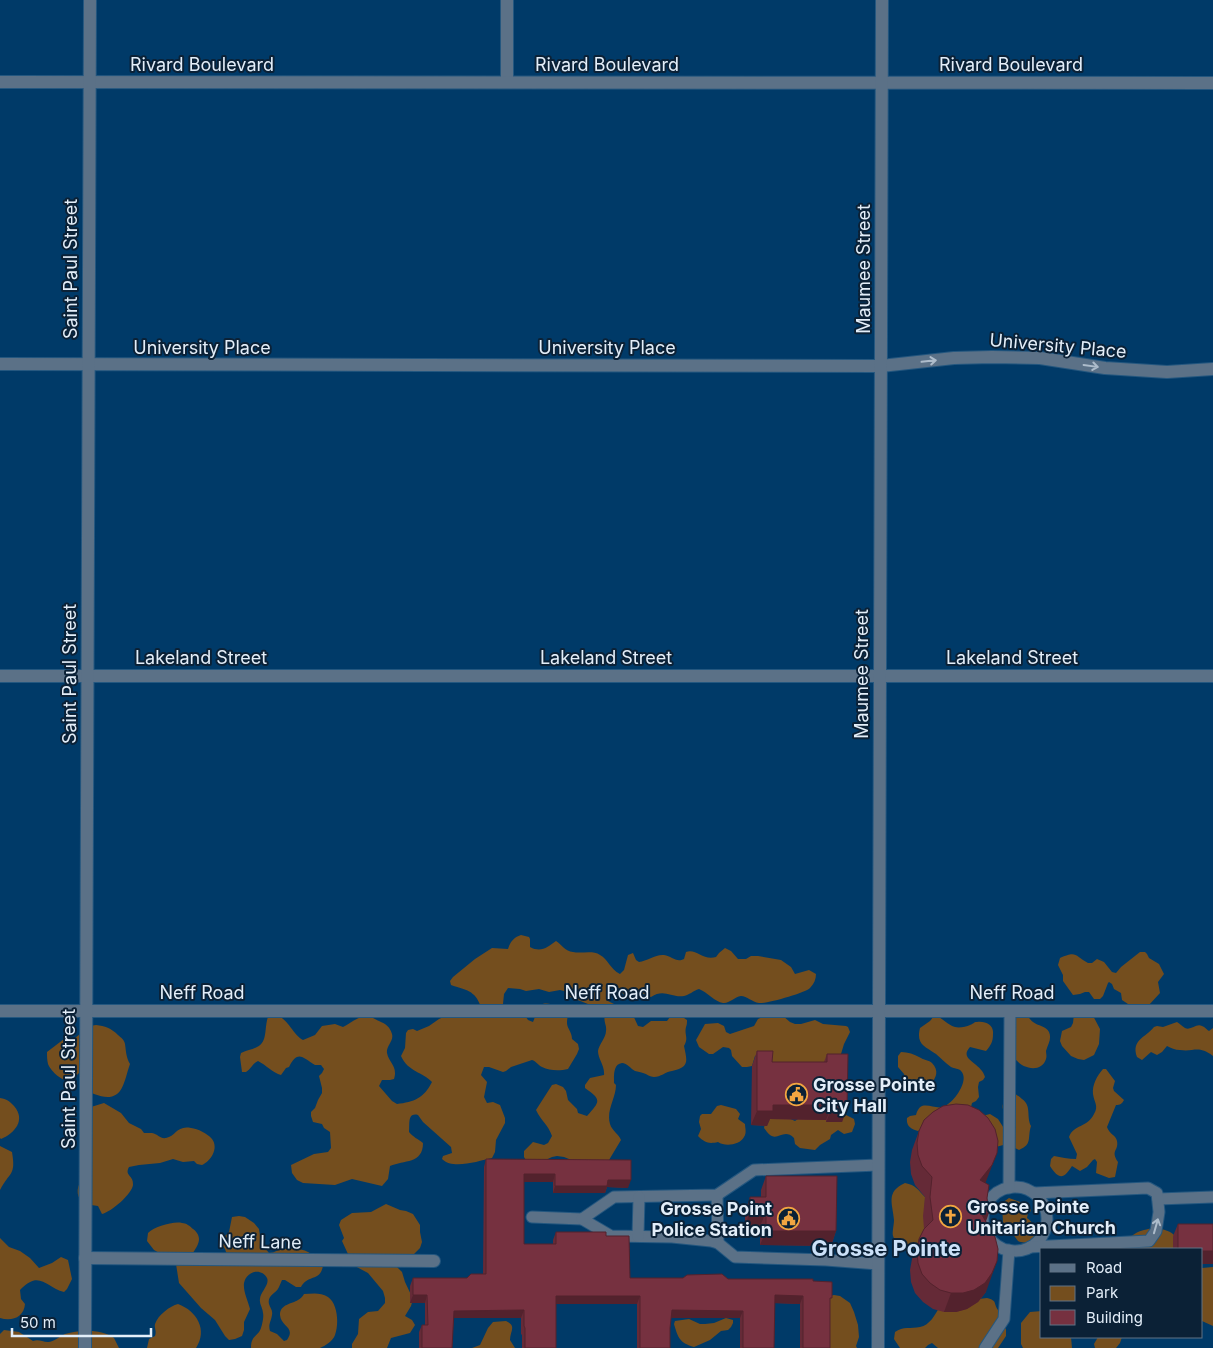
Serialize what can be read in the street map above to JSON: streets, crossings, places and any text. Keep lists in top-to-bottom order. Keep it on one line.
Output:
{"streets":{"street":["Rivard Boulevard","Saint Paul Street","Maumee Street","University Place","Lakeland Street","Neff Road","Neff Lane"]},"crossings":[["Rivard Boulevard","Saint Paul Street"],["Rivard Boulevard","Maumee Street"],["Saint Paul Street","University Place"],["Saint Paul Street","Lakeland Street"],["Saint Paul Street","Neff Road"],["Saint Paul Street","Neff Lane"],["Maumee Street","University Place"],["Maumee Street","Lakeland Street"],["Maumee Street","Neff Road"]],"districts":["Grosse Pointe"],"places":{"public building":["Grosse Pointe City Hall","Grosse Point Police Station"],"church":["Grosse Pointe Unitarian Church"]},"legend":["Road","Park","Building"],"scale_bar":"50 m"}
